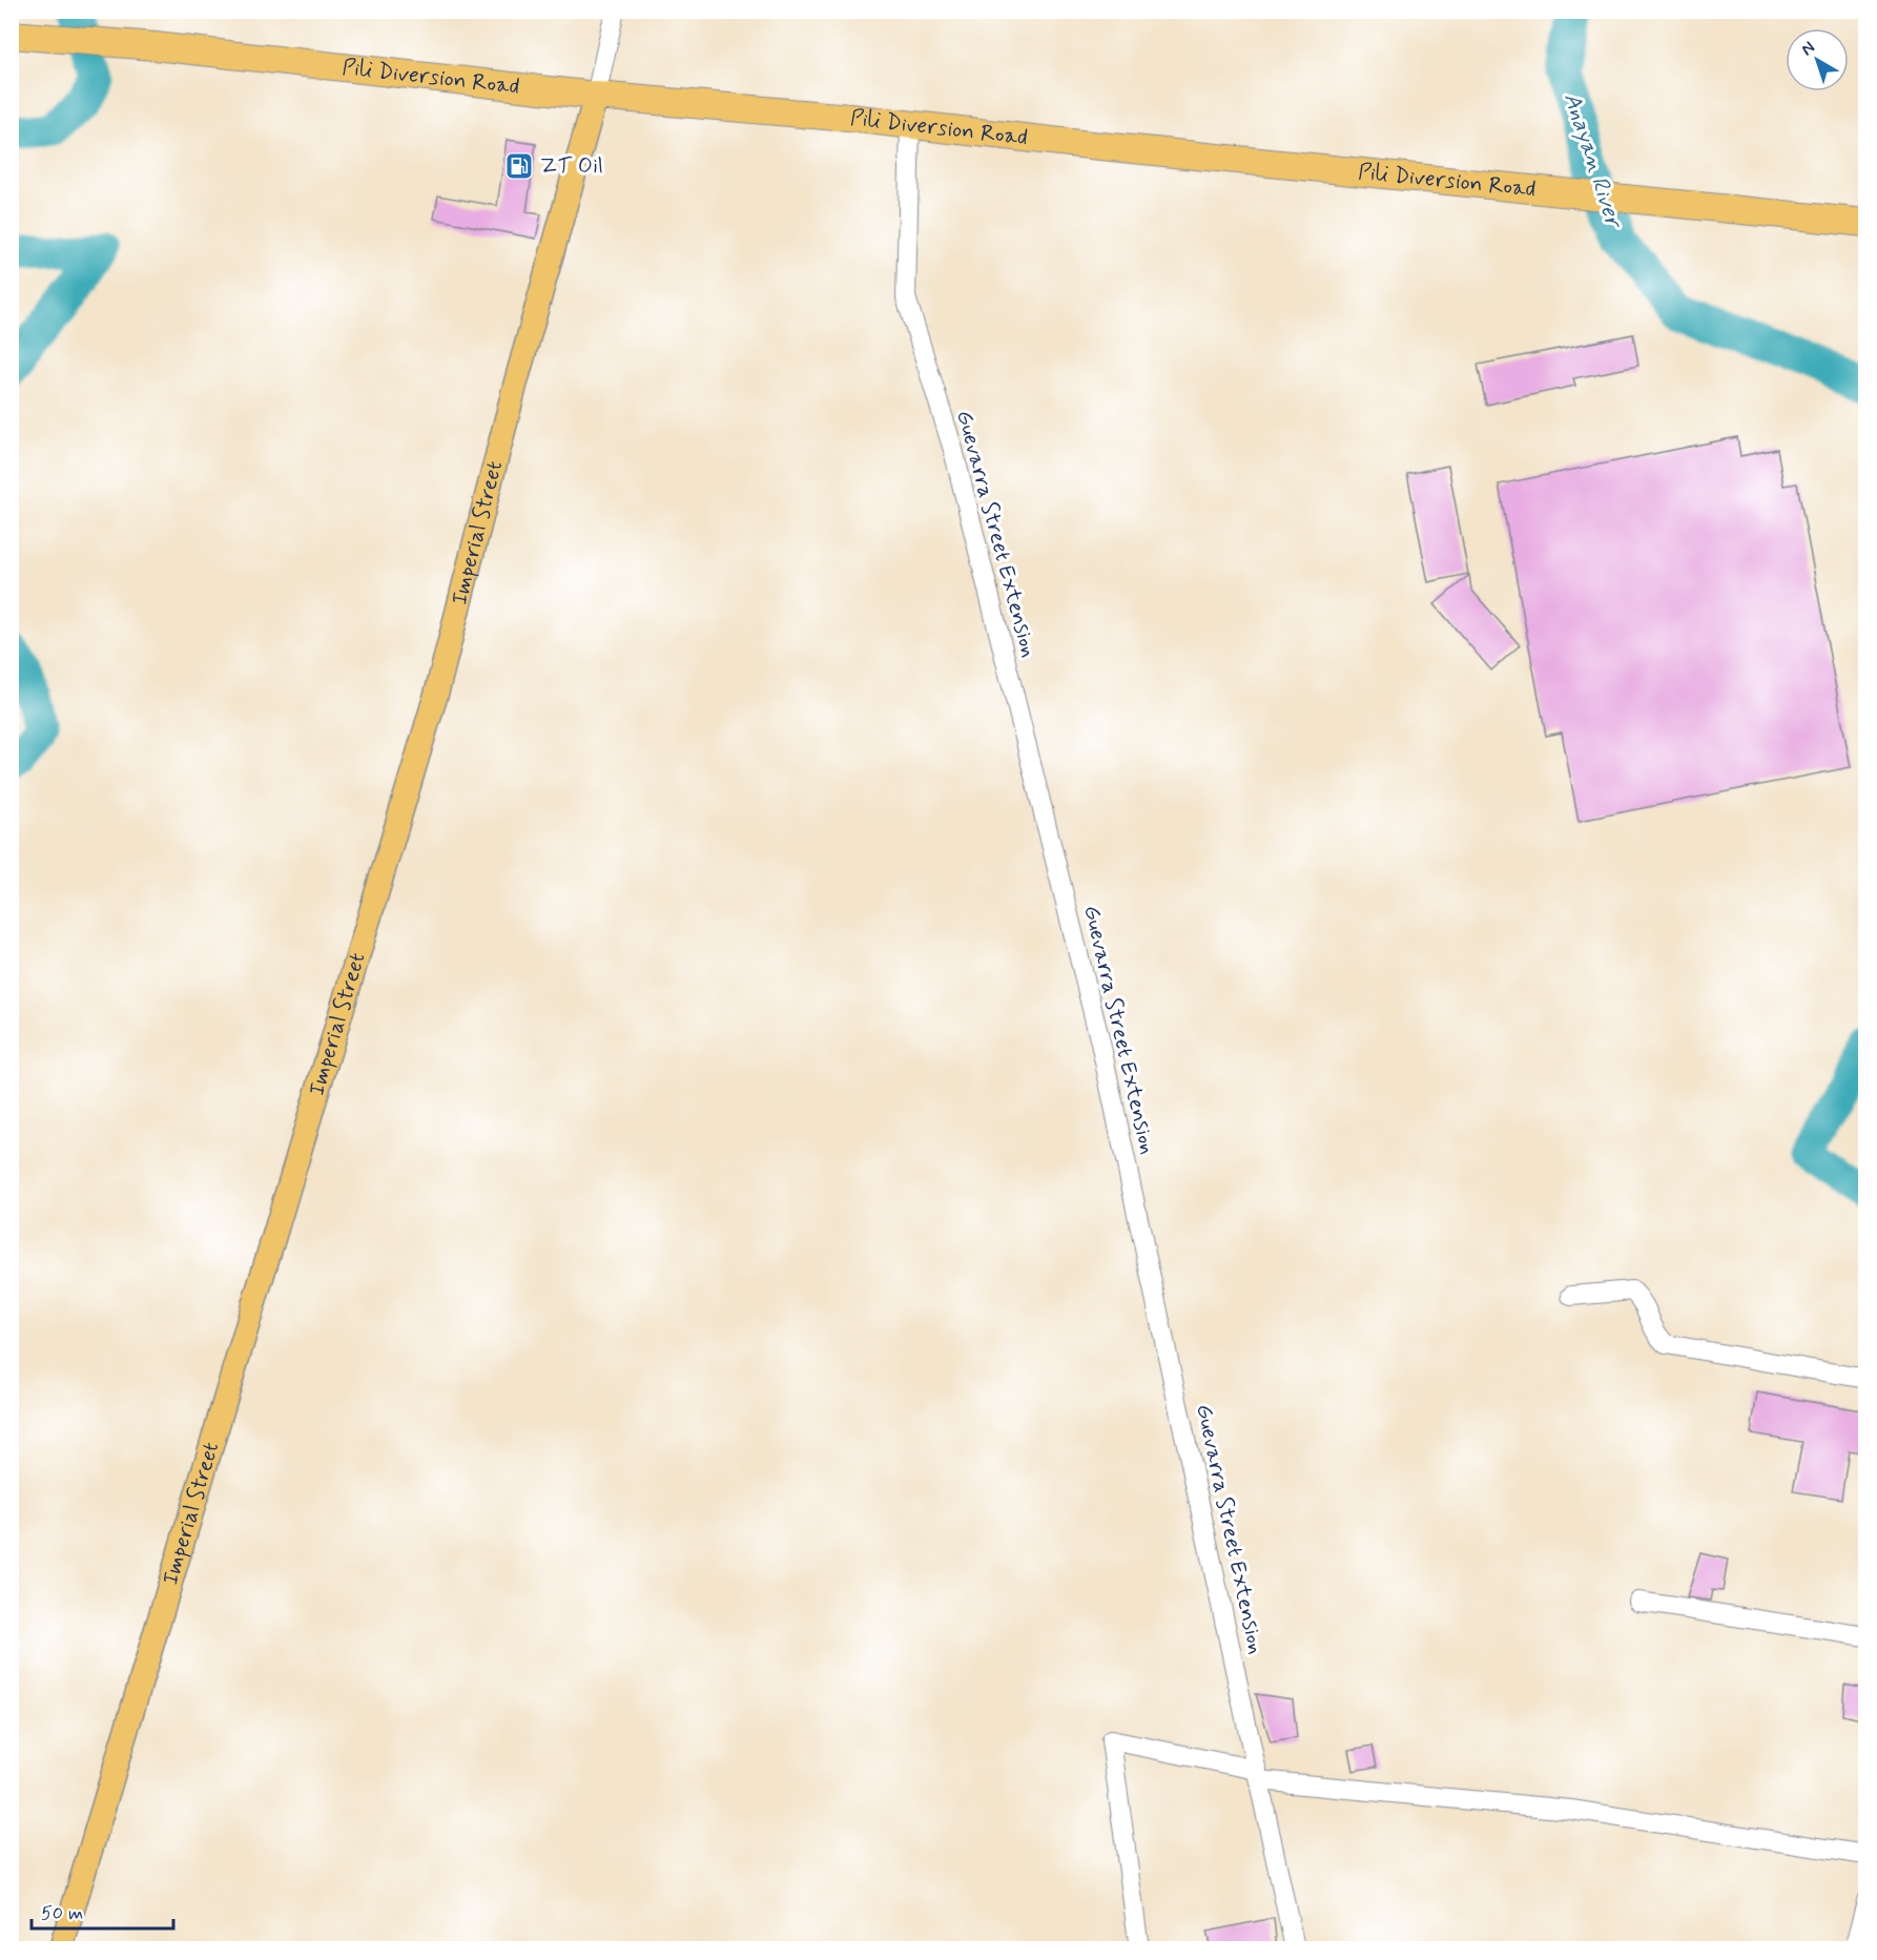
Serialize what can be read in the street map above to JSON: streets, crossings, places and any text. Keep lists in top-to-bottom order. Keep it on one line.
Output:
{"streets":{"highway":["Pili Diversion Road"],"main road":["Imperial Street"],"street":["Guevarra Street Extension"]},"crossings":[["Pili Diversion Road","Imperial Street"],["Pili Diversion Road","Guevarra Street Extension"]],"water":["Anayan River"],"places":{"fuel station":["ZT Oil"]},"scale_bar":"50 m","north":"top left"}
